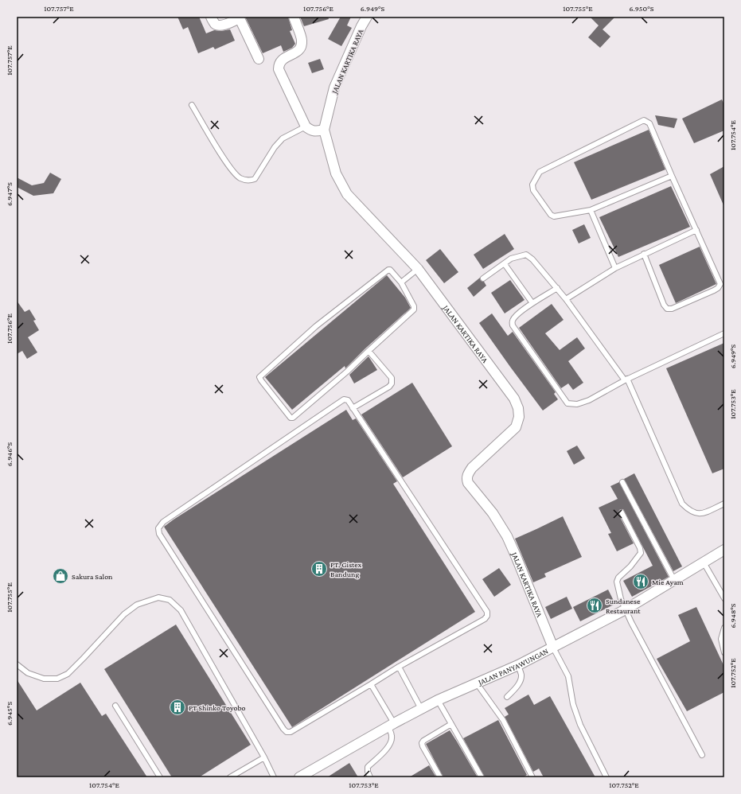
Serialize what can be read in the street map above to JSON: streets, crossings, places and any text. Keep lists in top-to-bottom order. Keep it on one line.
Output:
{"streets":{"street":["JALAN KARTIKA RAYA","JALAN PANYAWUNGAN"]},"crossings":[["JALAN KARTIKA RAYA","JALAN PANYAWUNGAN"]],"places":{"building":["PT. Gistex Bandung","PT Shinko Toyobo"],"shop":["Sakura Salon"],"restaurant":["Mie Ayam","Sundanese Restaurant"]},"coordinates":["107.757°E","107.756°E","6.949°S","107.755°E","6.950°S","107.754°E","6.947°S","107.753°E","6.946°S","6.948°S","107.752°E","6.945°S"]}
